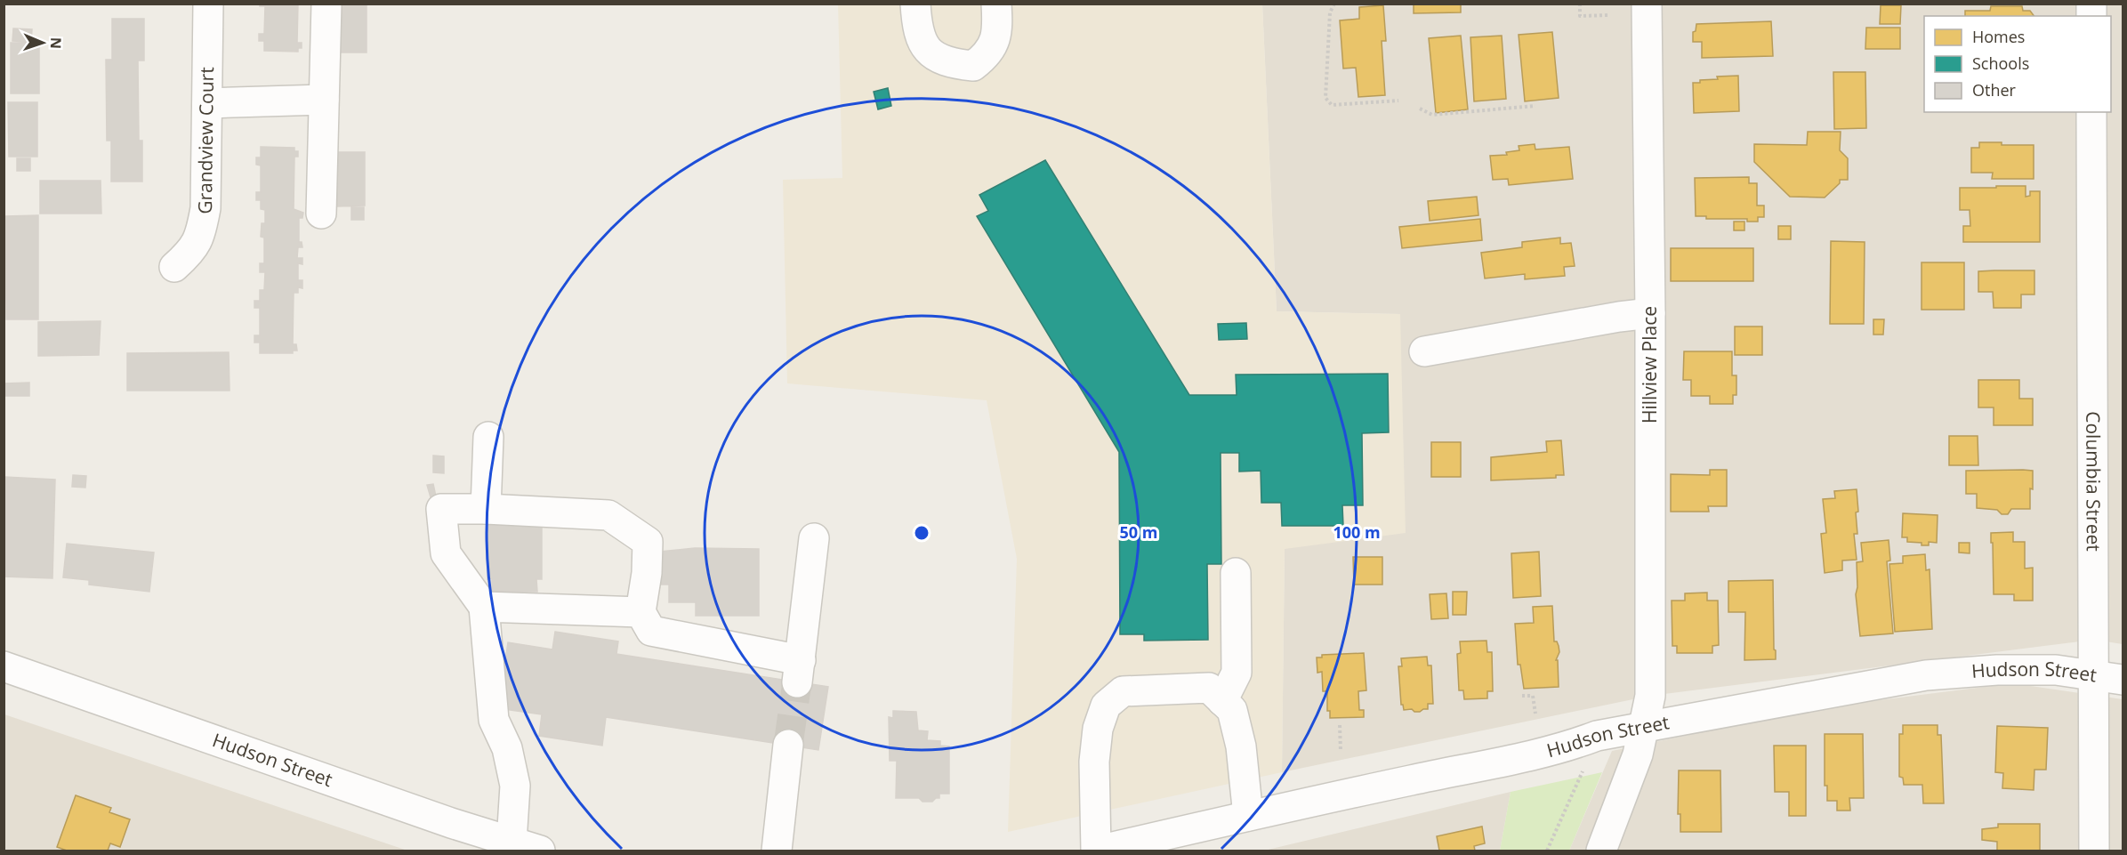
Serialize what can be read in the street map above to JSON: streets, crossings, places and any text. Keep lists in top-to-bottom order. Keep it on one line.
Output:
{"streets":{"street":["Grandview Court","Hillview Place","Columbia Street","Hudson Street"]},"crossings":[["Hillview Place","Hudson Street"],["Columbia Street","Hudson Street"]],"legend":["Homes","Schools","Other"],"north":"right","rings":["50 m","100 m"]}
